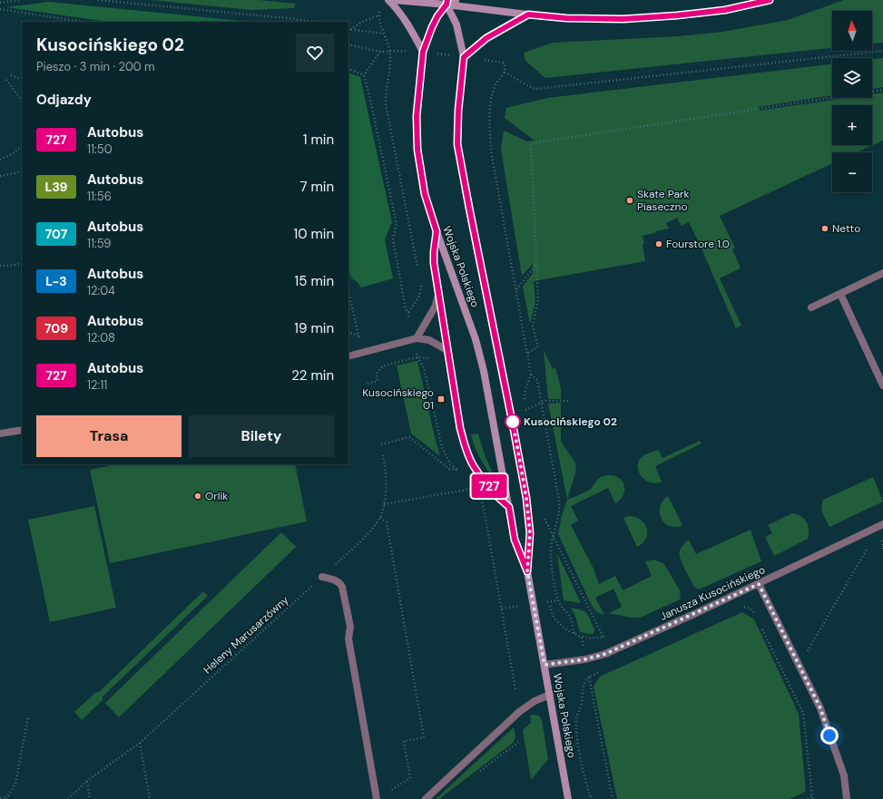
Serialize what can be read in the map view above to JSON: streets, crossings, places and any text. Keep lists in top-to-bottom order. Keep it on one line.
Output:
{"streets":{"street":["Wojska Polskiego","Janusza Kusocińskiego"],"path":["Heleny Marusarzówny"]},"crossings":[["Wojska Polskiego","Janusza Kusocińskiego"]],"places":{"other":["Skate Park Piaseczno","Netto","Fourstore 1.0","Kusocińskiego 02","Orlik"],"transit":["Kusocińskiego 01"]},"lines":["bus line 727"],"north":"top","page":{"on_map":"727","map_buttons":["+","−"],"heading":[["Kusocińskiego 02","Pieszo · 3 min · 200 m"],"Odjazdy"],"list":[{"mark":"727","name":"Autobus","note":"11:50","value":"1 min"},{"mark":"L39","name":"Autobus","note":"11:56","value":"7 min"},{"mark":"707","name":"Autobus","note":"11:59","value":"10 min"},{"mark":"L-3","name":"Autobus","note":"12:04","value":"15 min"},{"mark":"709","name":"Autobus","note":"12:08","value":"19 min"},{"mark":"727","name":"Autobus","note":"12:11","value":"22 min"}],"buttons":["Trasa","Bilety"]}}
